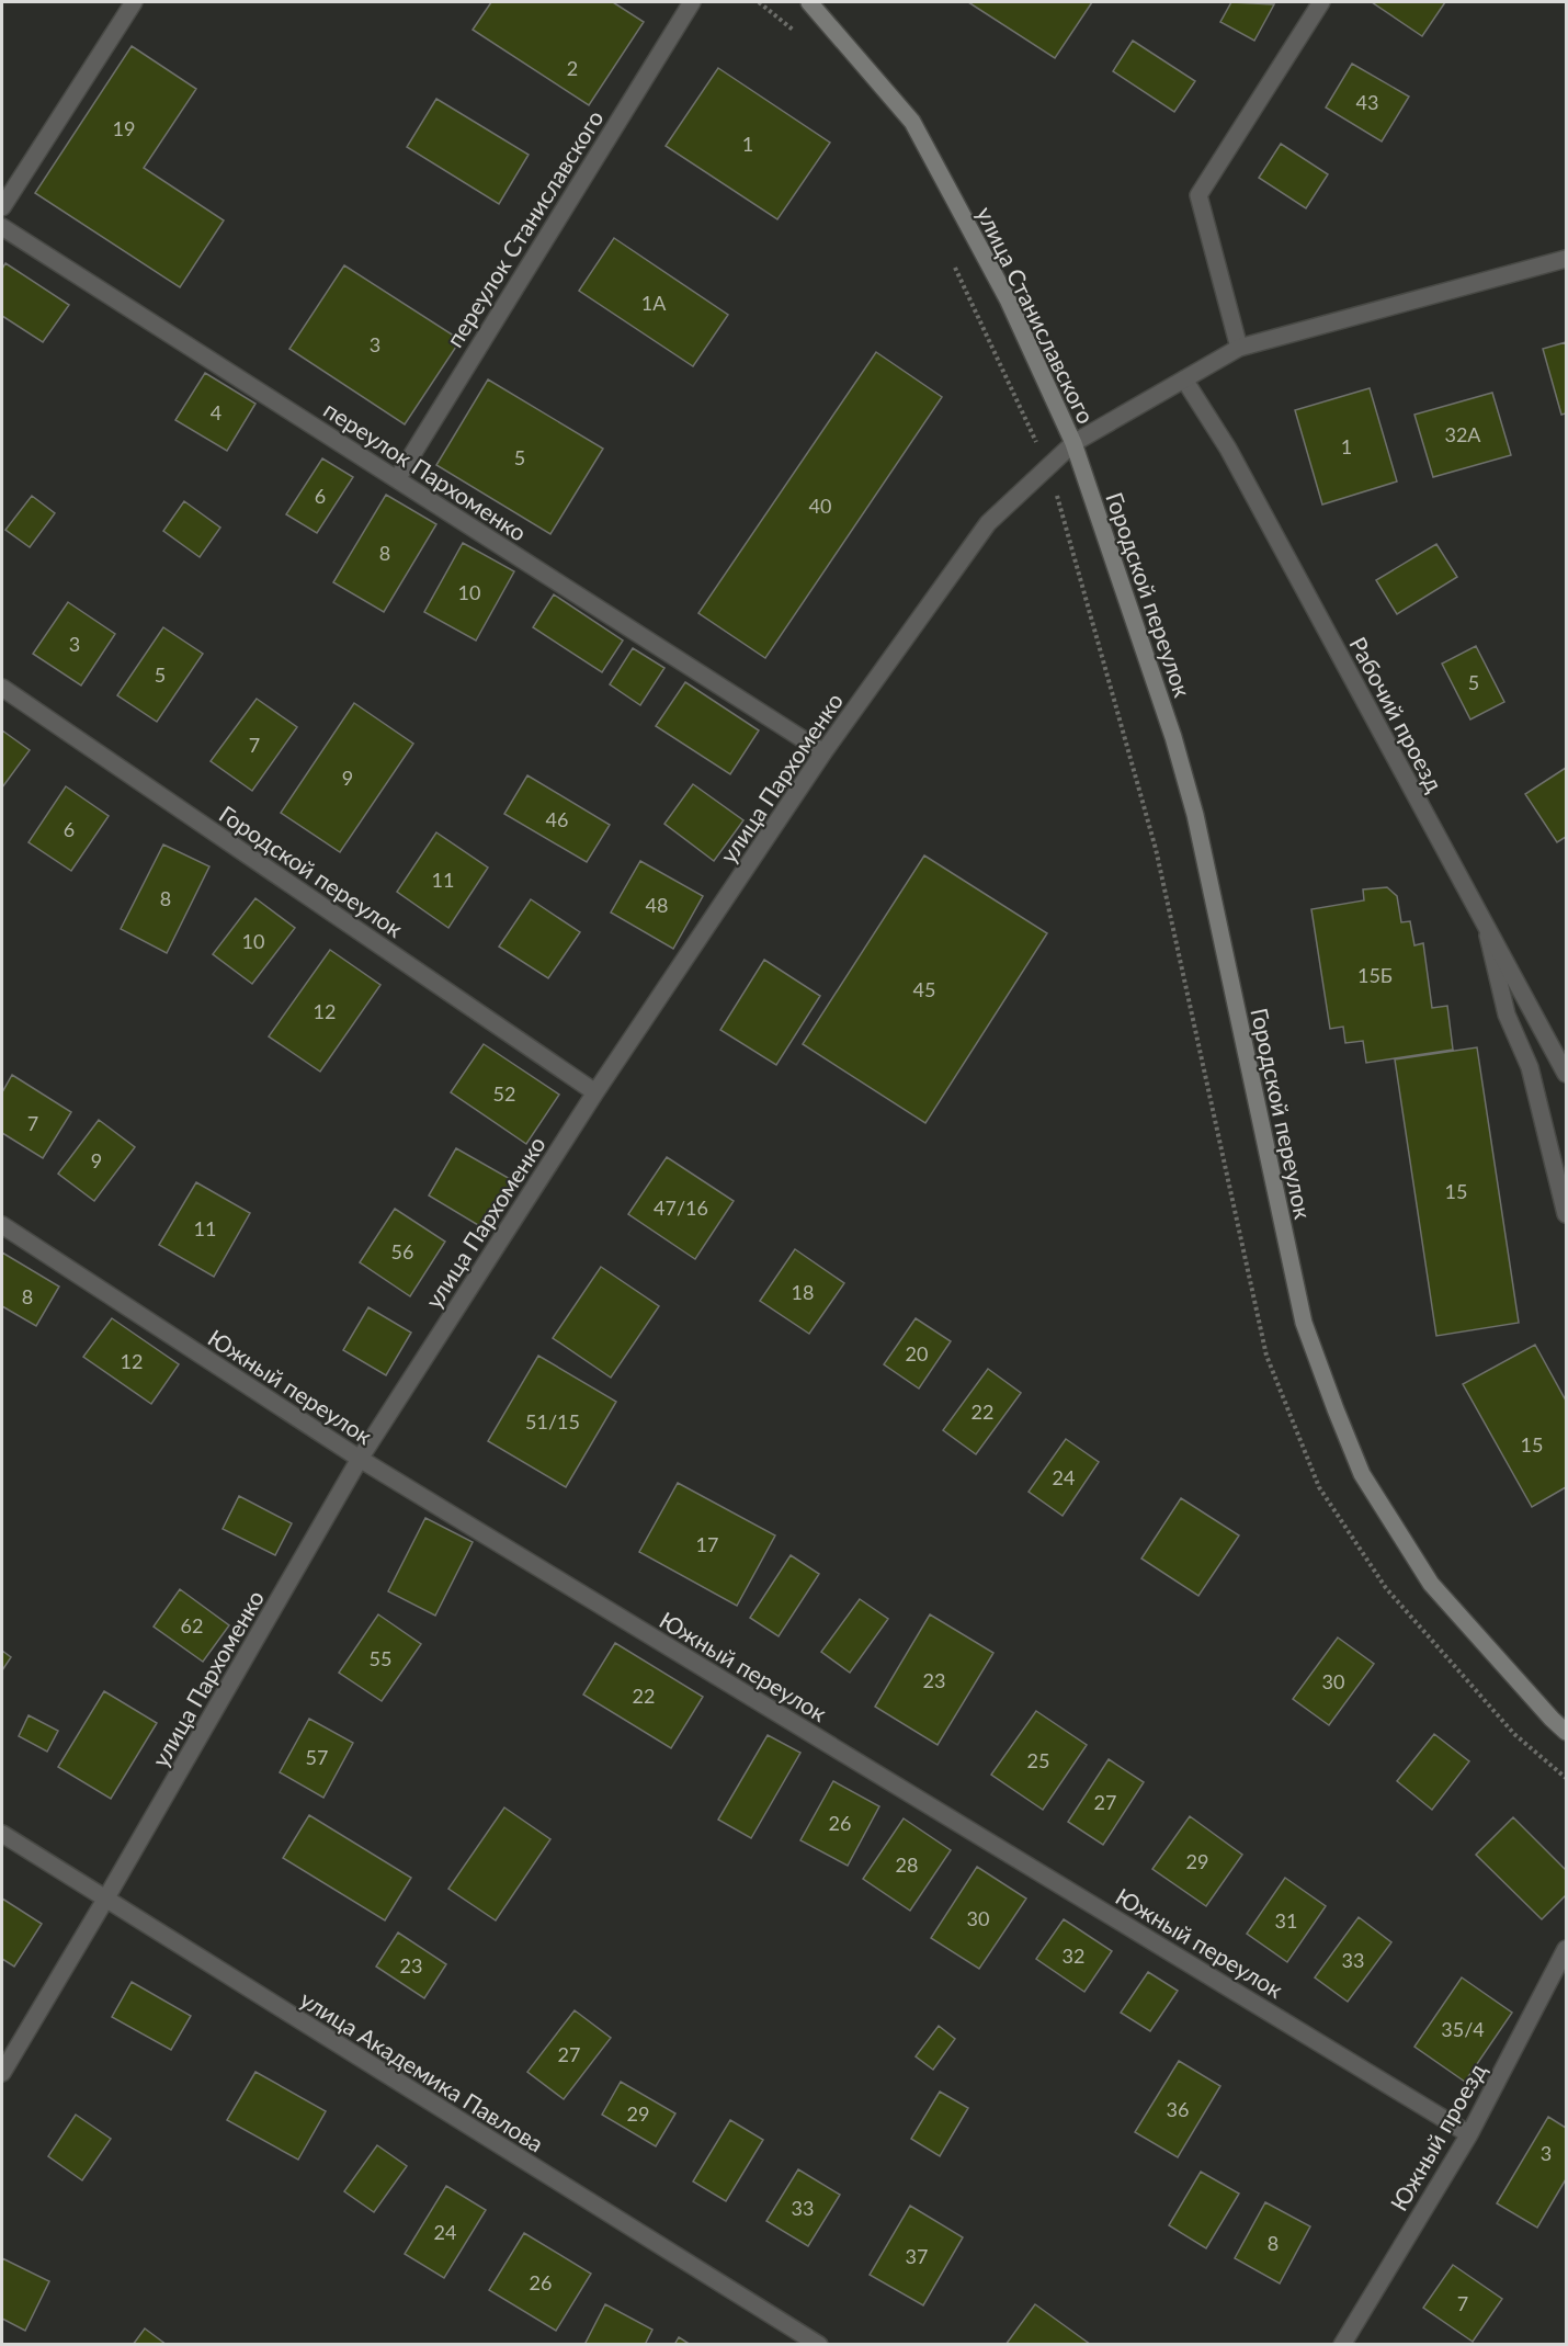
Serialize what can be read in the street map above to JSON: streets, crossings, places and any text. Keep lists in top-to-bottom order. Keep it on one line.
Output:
{"streets":{"main road":["улица Станиславского","Городской переулок"],"street":["переулок Станиславского","переулок Пархоменко","Рабочий проезд","улица Пархоменко","Южный переулок","улица Академика Павлова","Южный проезд"]},"crossings":[["переулок Станиславского","переулок Пархоменко"],["улица Станиславского","Городской переулок"],["улица Станиславского","Рабочий проезд"],["улица Станиславского","улица Пархоменко"],["переулок Пархоменко","улица Пархоменко"],["Городской переулок","улица Пархоменко"],["улица Пархоменко","Южный переулок"],["улица Пархоменко","улица Академика Павлова"],["Южный переулок","Южный проезд"]],"house_numbers":["2","43","19","1","1А","3","4","32А","1","5","6","40","8","10","3","5","5","7","9","46","6","11","8","48","10","15Б","45","12","52","7","9","15","47/16","11","56","18","8","20","12","22","51/15","15","24","17","62","55","23","30","22","57","25","27","26","29","28","30","31","32","33","23","35/4","27","36","29","3","33","24","8","37","26","7"]}
